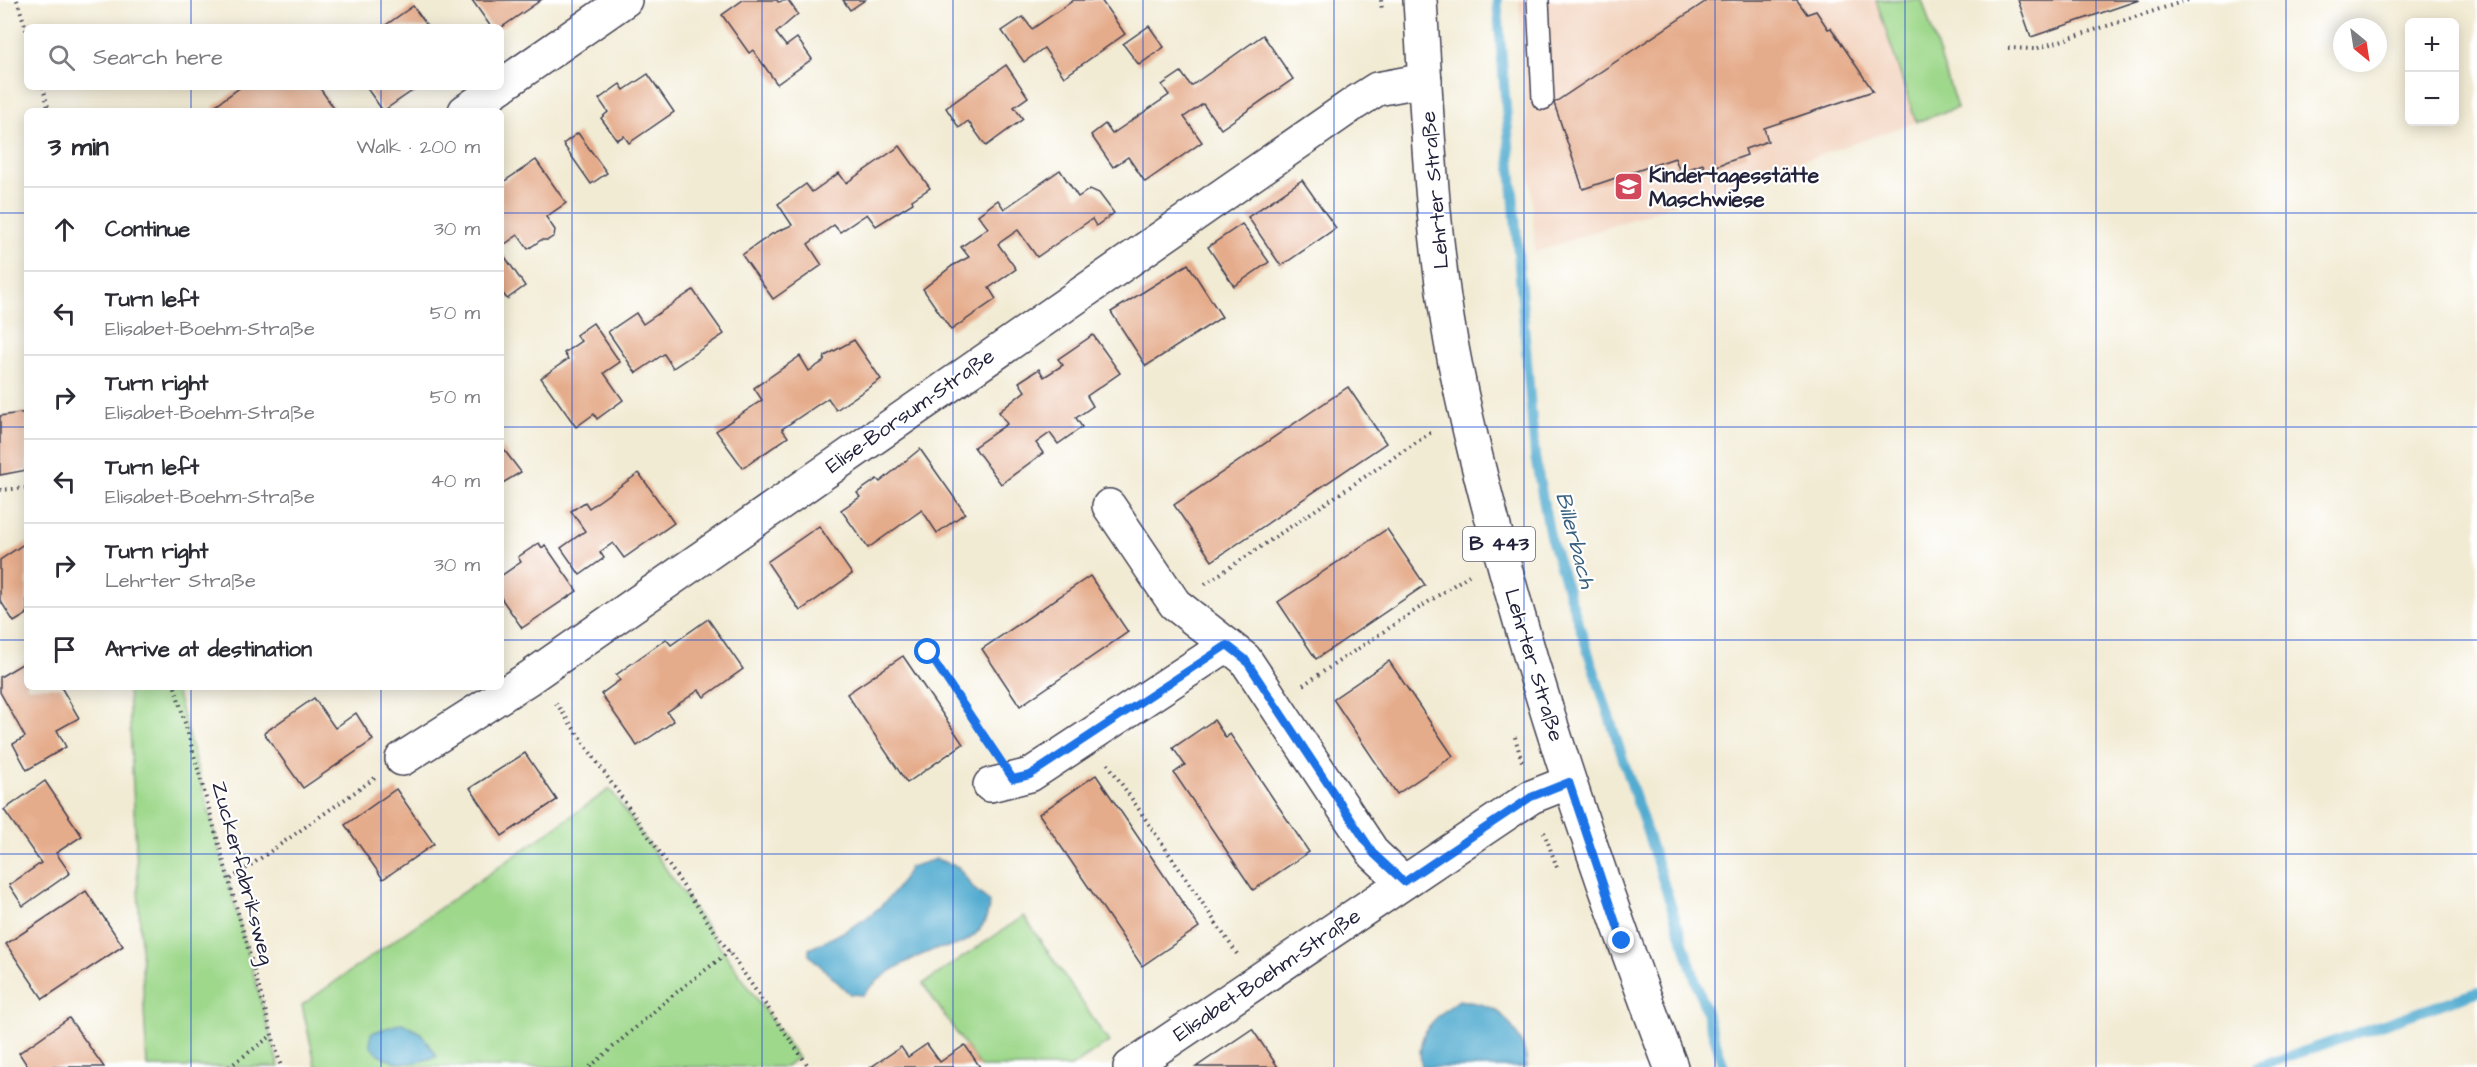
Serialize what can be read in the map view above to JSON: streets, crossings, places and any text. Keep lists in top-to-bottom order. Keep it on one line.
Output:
{"streets":{"street":["Lehrter Straße","Elise-Borsum-Straße","B 443","Elisabet-Boehm-Straße"],"path":["Zuckerfabriksweg"]},"crossings":[["Lehrter Straße","Elise-Borsum-Straße"],["Lehrter Straße","Elisabet-Boehm-Straße"]],"water":["Billerbach"],"places":{"school or university":["Kindertagesstätte Maschwiese"]},"north":"bottom right","page":{"map_buttons":["+","−"],"search":"Search here","heading":["3 min","Walk · 200 m"],"list":[["Continue","30 m"],["Turn left","Elisabet-Boehm-Straße","50 m"],["Turn right","Elisabet-Boehm-Straße","50 m"],["Turn left","Elisabet-Boehm-Straße","40 m"],["Turn right","Lehrter Straße","30 m"],"Arrive at destination"]}}
